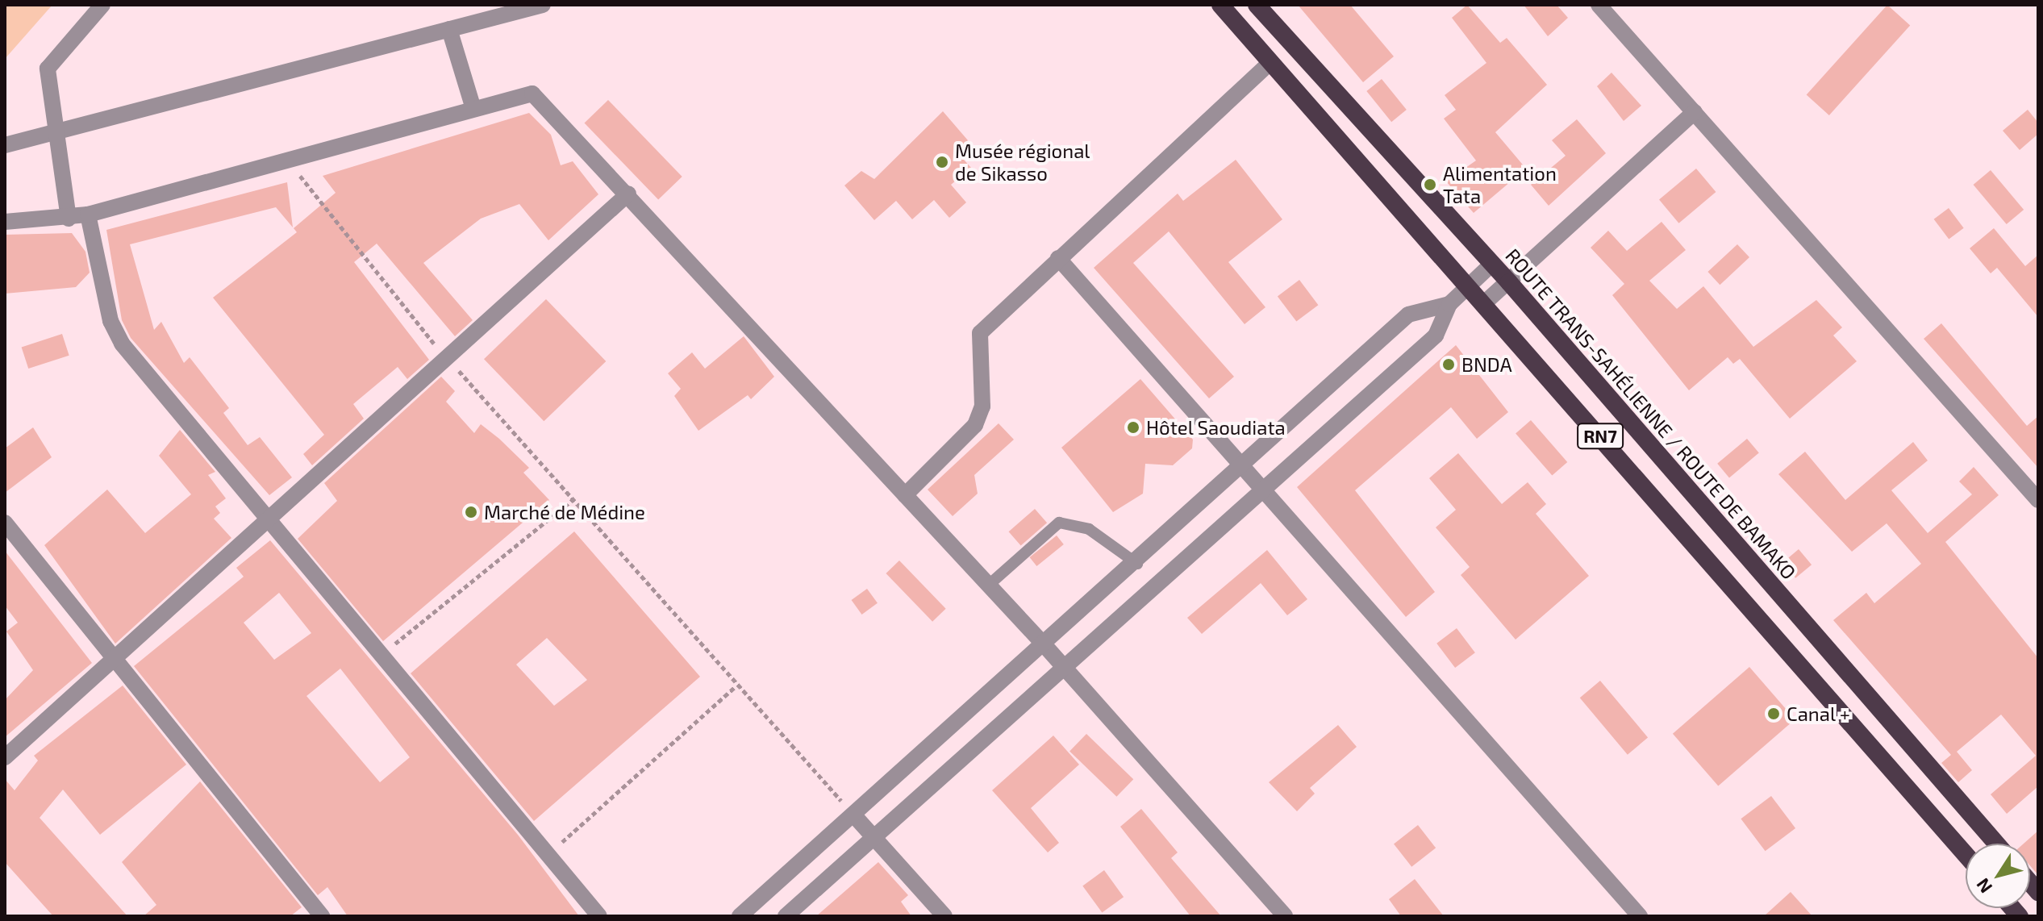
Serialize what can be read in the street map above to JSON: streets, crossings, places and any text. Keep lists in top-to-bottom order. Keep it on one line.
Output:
{"streets":{"highway":["ROUTE TRANS-SAHÉLIENNE / ROUTE DE BAMAKO","RN7"]},"places":["Musée régional de Sikasso","Alimentation Tata","BNDA","Hôtel Saoudiata","Marché de Médine","Canal +"],"north":"bottom left"}
